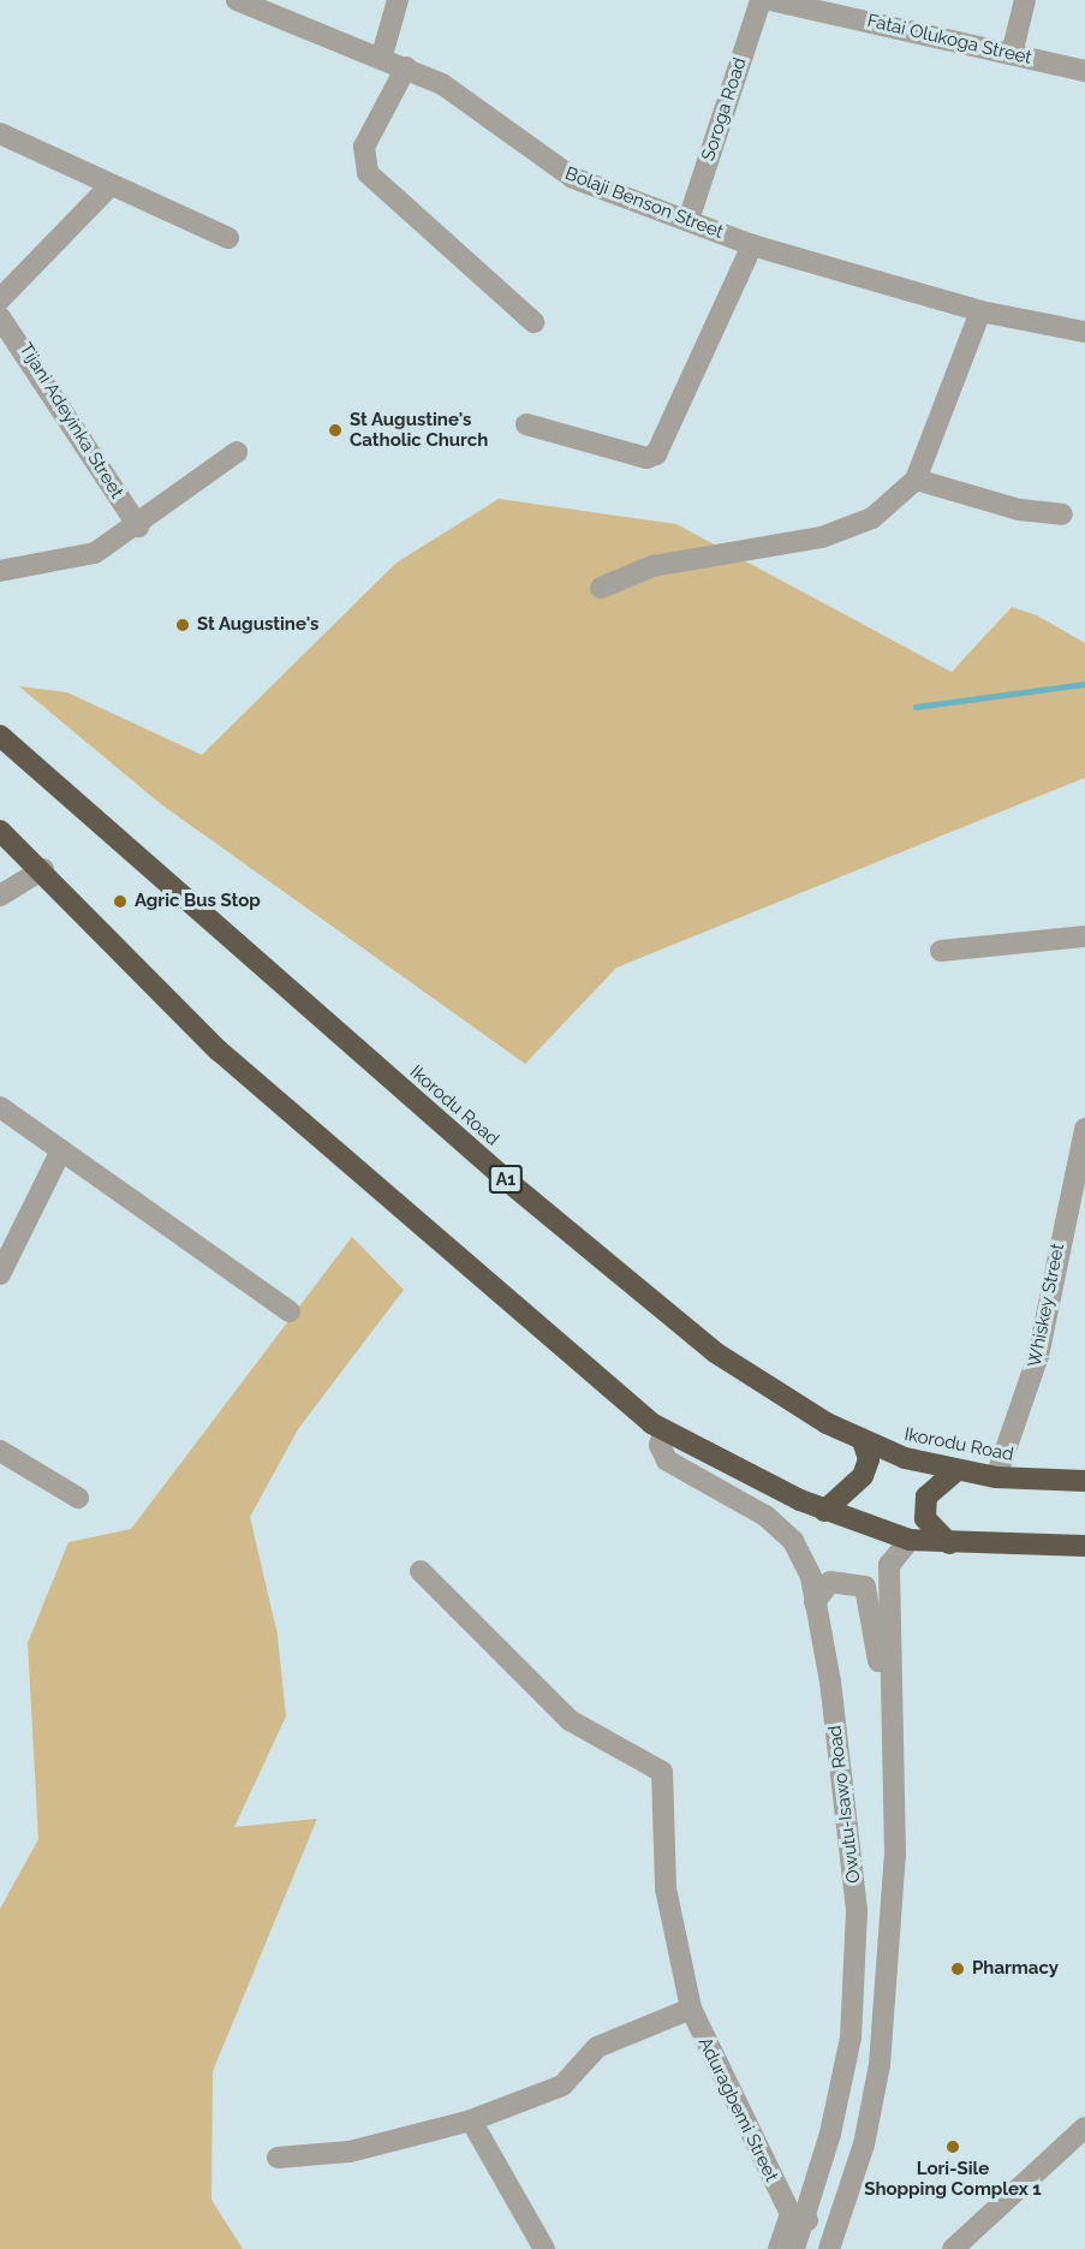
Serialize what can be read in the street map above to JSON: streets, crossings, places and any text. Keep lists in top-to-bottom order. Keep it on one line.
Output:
{"streets":{"highway":["Ikorodu Road","A1"],"street":["Fatai Olukoga Street","Soroga Road","Bolaji Benson Street","Tijani Adeyinka Street","Whiskey Street","Owutu-Isawo Road","Aduragbemi Street"]},"crossings":[["Soroga Road","Bolaji Benson Street"],["Ikorodu Road","Whiskey Street"],["Owutu-Isawo Road","Aduragbemi Street"]],"places":["St Augustine's Catholic Church","St Augustine's","Agric Bus Stop","Pharmacy","Lori-Sile Shopping Complex 1"]}
